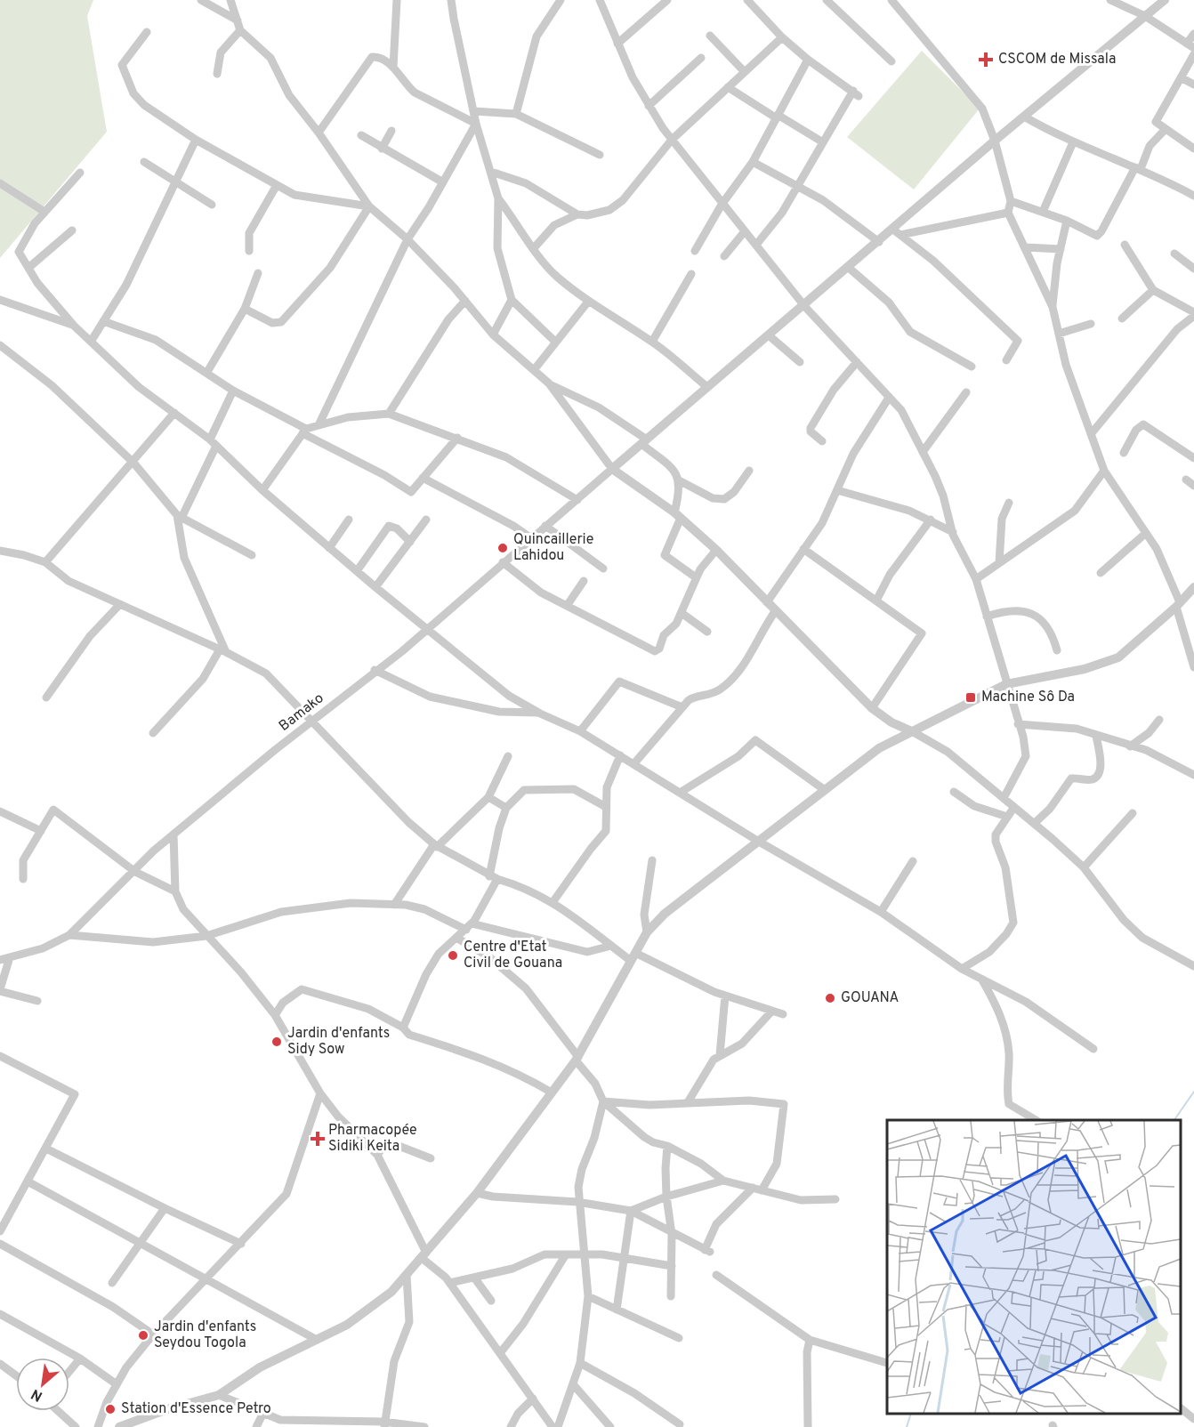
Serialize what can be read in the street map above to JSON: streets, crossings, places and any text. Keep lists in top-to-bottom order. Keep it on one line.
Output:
{"streets":{"street":["Bamako"]},"places":{"health":["CSCOM de Missala","Pharmacopée Sidiki Keita"],"other":["Quincaillerie Lahidou","Centre d'Etat Civil de Gouana","GOUANA","Jardin d'enfants Sidy Sow","Jardin d'enfants Seydou Togola","Station d'Essence Petro"],"transit":["Machine Sô Da"]},"north":"bottom left"}
